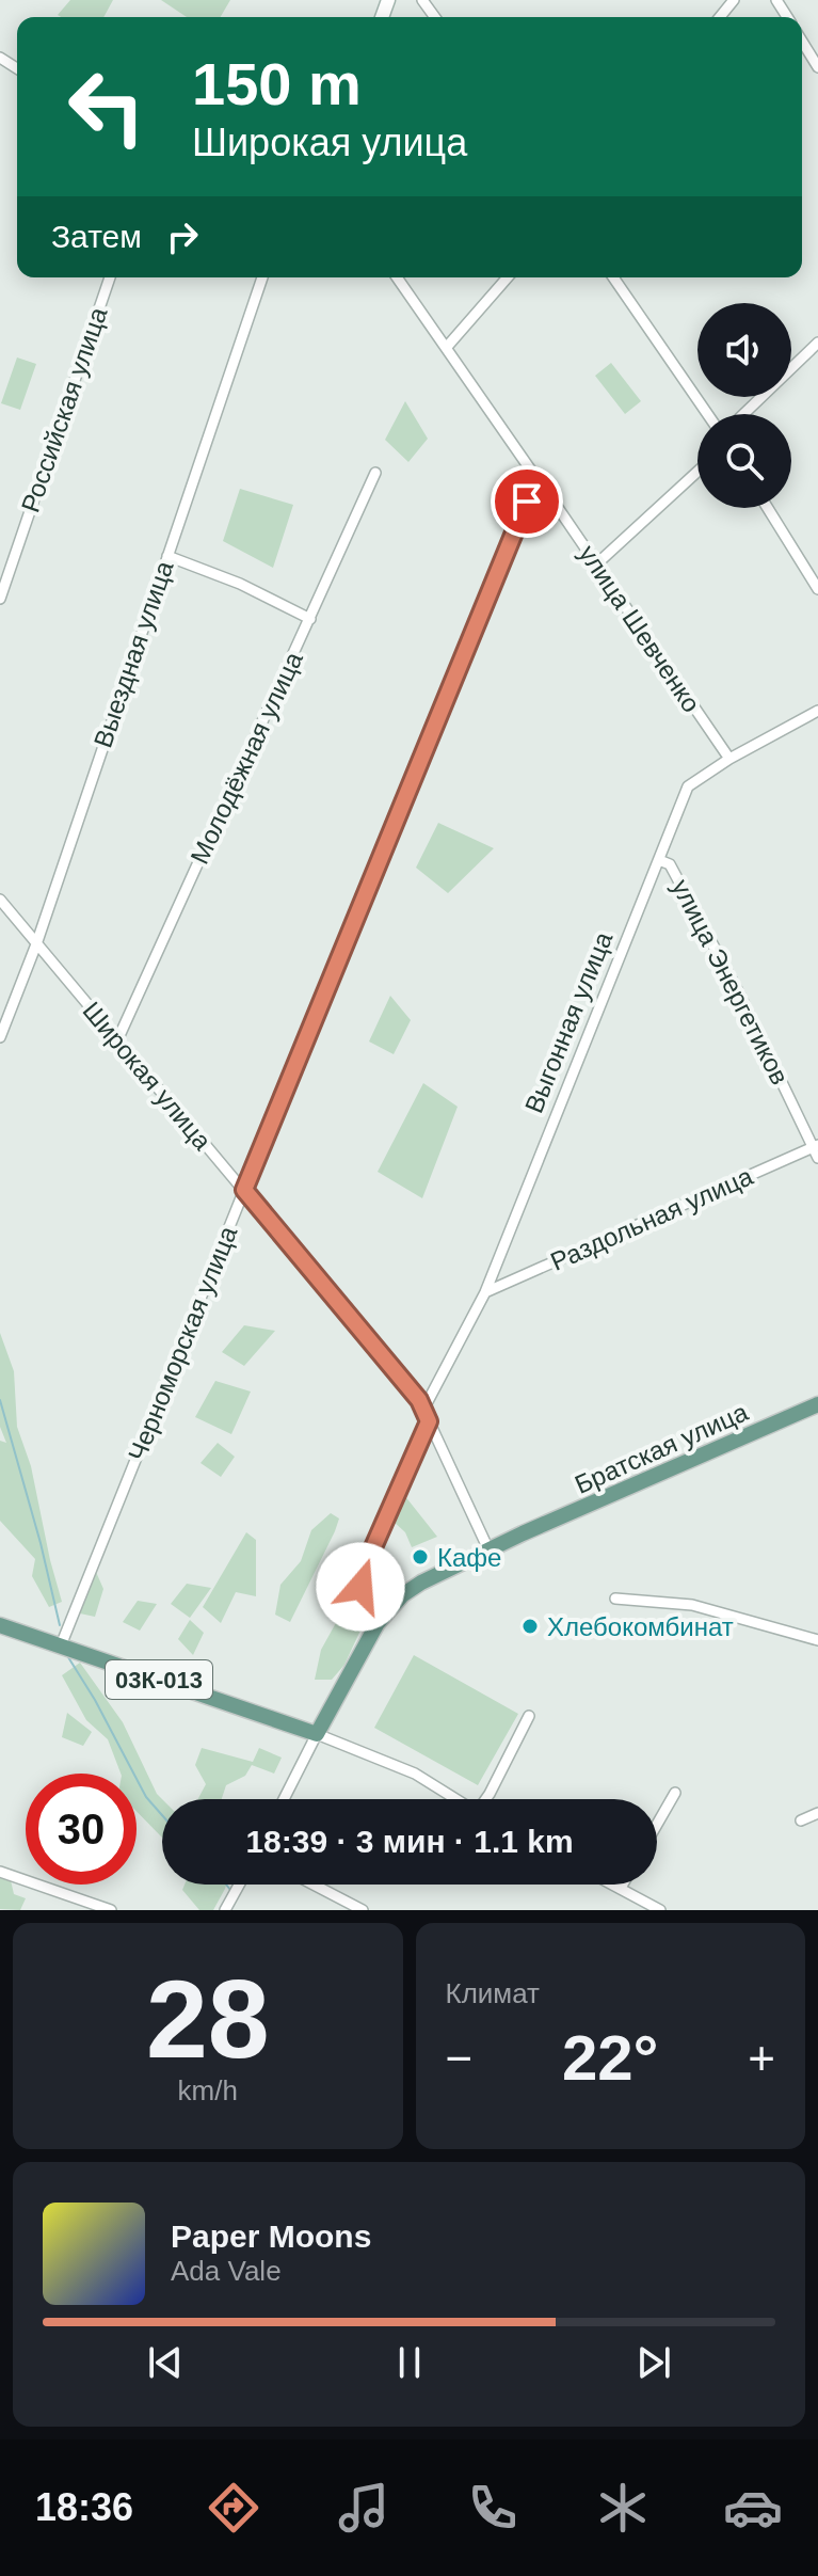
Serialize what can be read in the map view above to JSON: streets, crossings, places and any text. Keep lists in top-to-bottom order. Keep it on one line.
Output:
{"streets":{"main road":["Братская улица","03К-013"],"street":["Российская улица","улица Шевченко","Выездная улица","Молодёжная улица","улица Энергетиков","Выгонная улица","Широкая улица","Раздольная улица","Черноморская улица"]},"crossings":[["улица Шевченко","Выгонная улица"],["улица Шевченко","Черноморская улица"],["Выездная улица","Широкая улица"],["Молодёжная улица","Широкая улица"],["улица Энергетиков","Выгонная улица"],["улица Энергетиков","Раздольная улица"],["Выгонная улица","Широкая улица"],["Выгонная улица","Раздольная улица"],["Широкая улица","Черноморская улица"],["Широкая улица","Братская улица"],["Черноморская улица","03К-013"]],"places":["Кафе","Хлебокомбинат"],"page":{"turn":["150 m","Широкая улица"],"then":"Затем","limit":"30","trip":"18:39 · 3 мин · 1.1 km","tile":[["28","km/h"],"Климат"],"heat":["−","22°","+"],"song":["Paper Moons","Ada Vale"],"tabs":"18:36"}}
